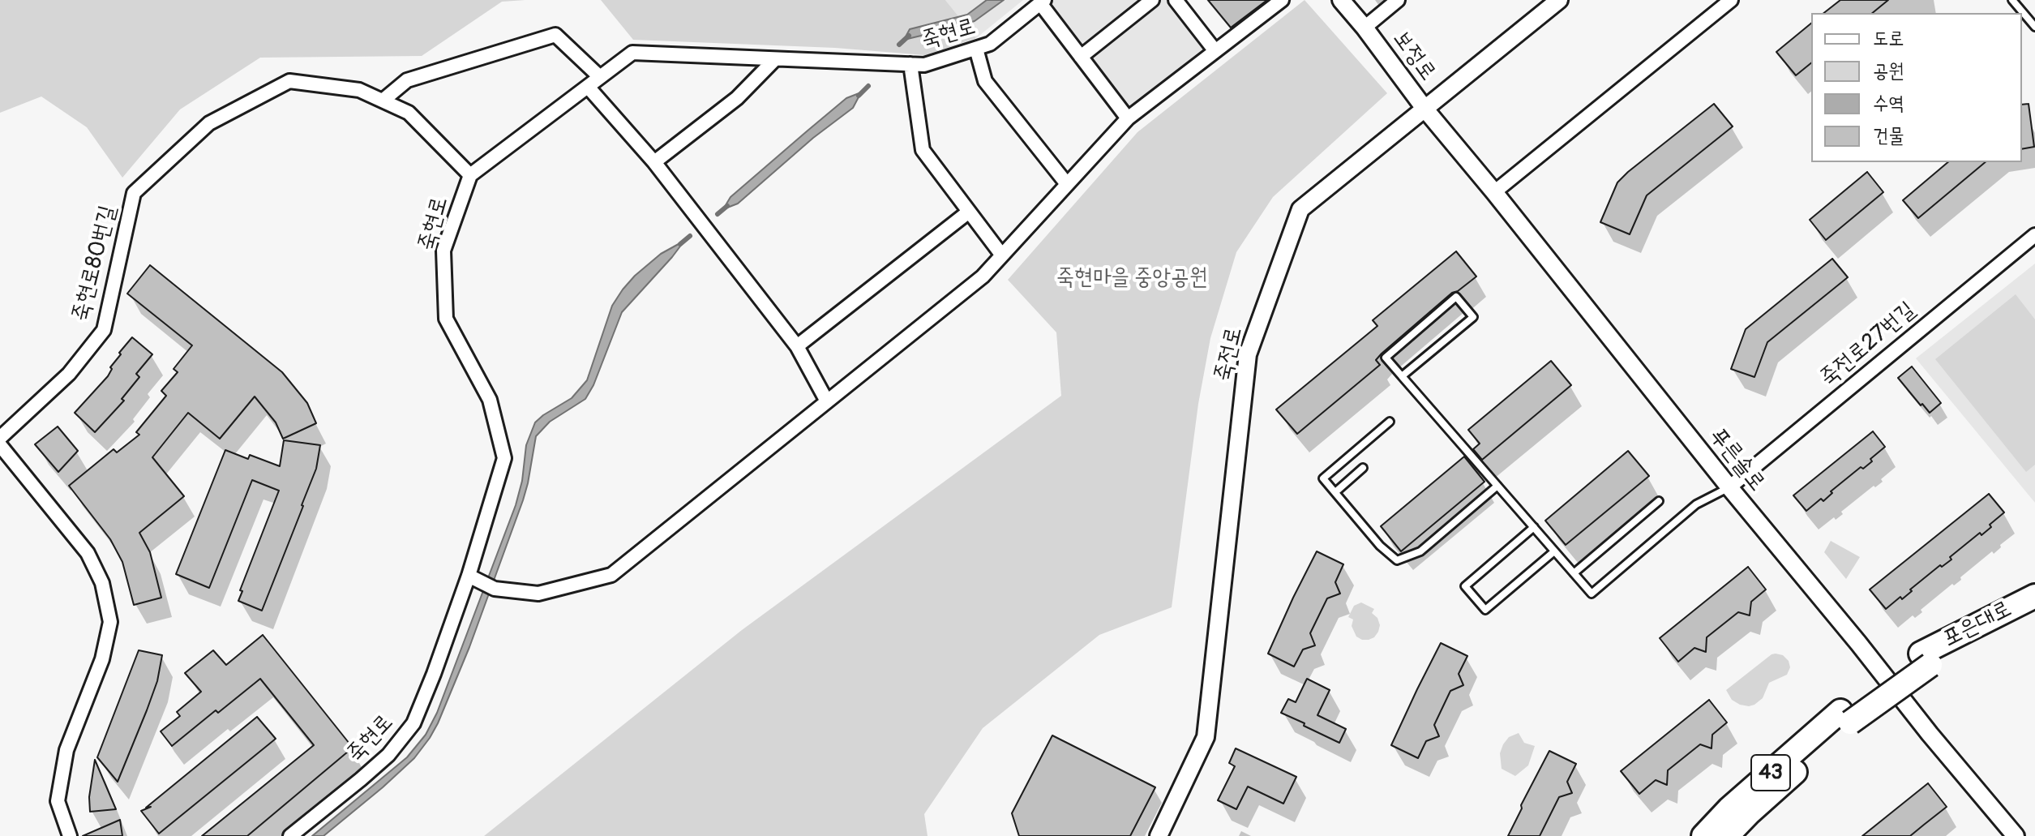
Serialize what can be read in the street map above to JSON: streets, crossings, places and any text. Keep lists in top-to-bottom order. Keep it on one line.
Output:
{"streets":{"highway":["포은대로","43"],"street":["죽현로","보정로","죽현로80번길","죽전로27번길","죽전로","푸른솔로"]},"crossings":[["죽현로","죽현로80번길"],["보정로","죽전로"],["보정로","푸른솔로"],["죽전로27번길","푸른솔로"],["죽전로","푸른솔로"],["포은대로","43"]],"parks":["죽현마을 중앙공원"],"legend":["도로","공원","수역","건물"]}
